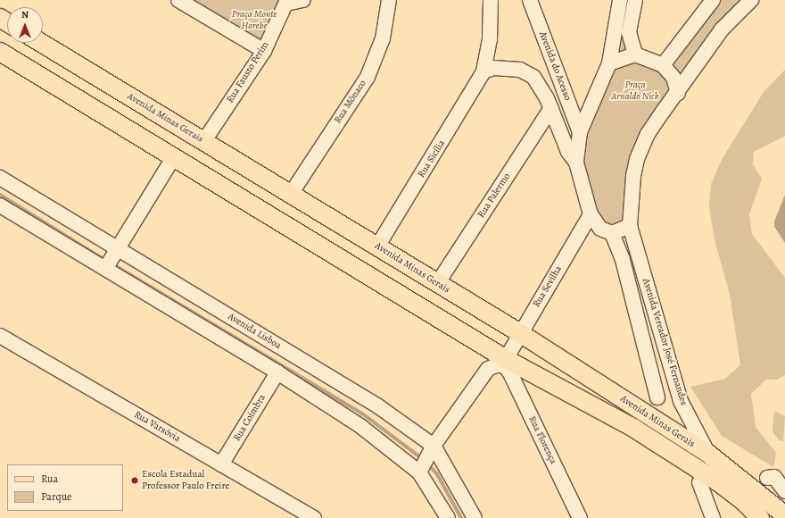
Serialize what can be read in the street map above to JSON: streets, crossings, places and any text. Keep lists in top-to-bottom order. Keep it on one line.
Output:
{"streets":{"main road":["Avenida Minas Gerais"],"street":["Avenida do Acesso","Rua Fausto Perim","Rua Mônaco","Rua Sicília","Rua Palermo","Rua Sevilha","Avenida Lisboa","Avenida Vereador José Fernandes","Rua Coimbra","Rua Varsóvia","Rua Florença"]},"crossings":[["Rua Fausto Perim","Avenida Minas Gerais"],["Rua Mônaco","Avenida Minas Gerais"],["Avenida Minas Gerais","Rua Sicília"],["Avenida Minas Gerais","Rua Palermo"],["Avenida Minas Gerais","Rua Sevilha"],["Avenida Minas Gerais","Avenida Vereador José Fernandes"],["Avenida Minas Gerais","Rua Florença"],["Rua Sevilha","Rua Florença"],["Rua Coimbra","Rua Varsóvia"]],"parks":["Praça Monte Horebe","Praça Arnaldo Nick"],"places":["Escola Estadual Professor Paulo Freire"],"legend":["Rua","Parque"],"north":"top"}
